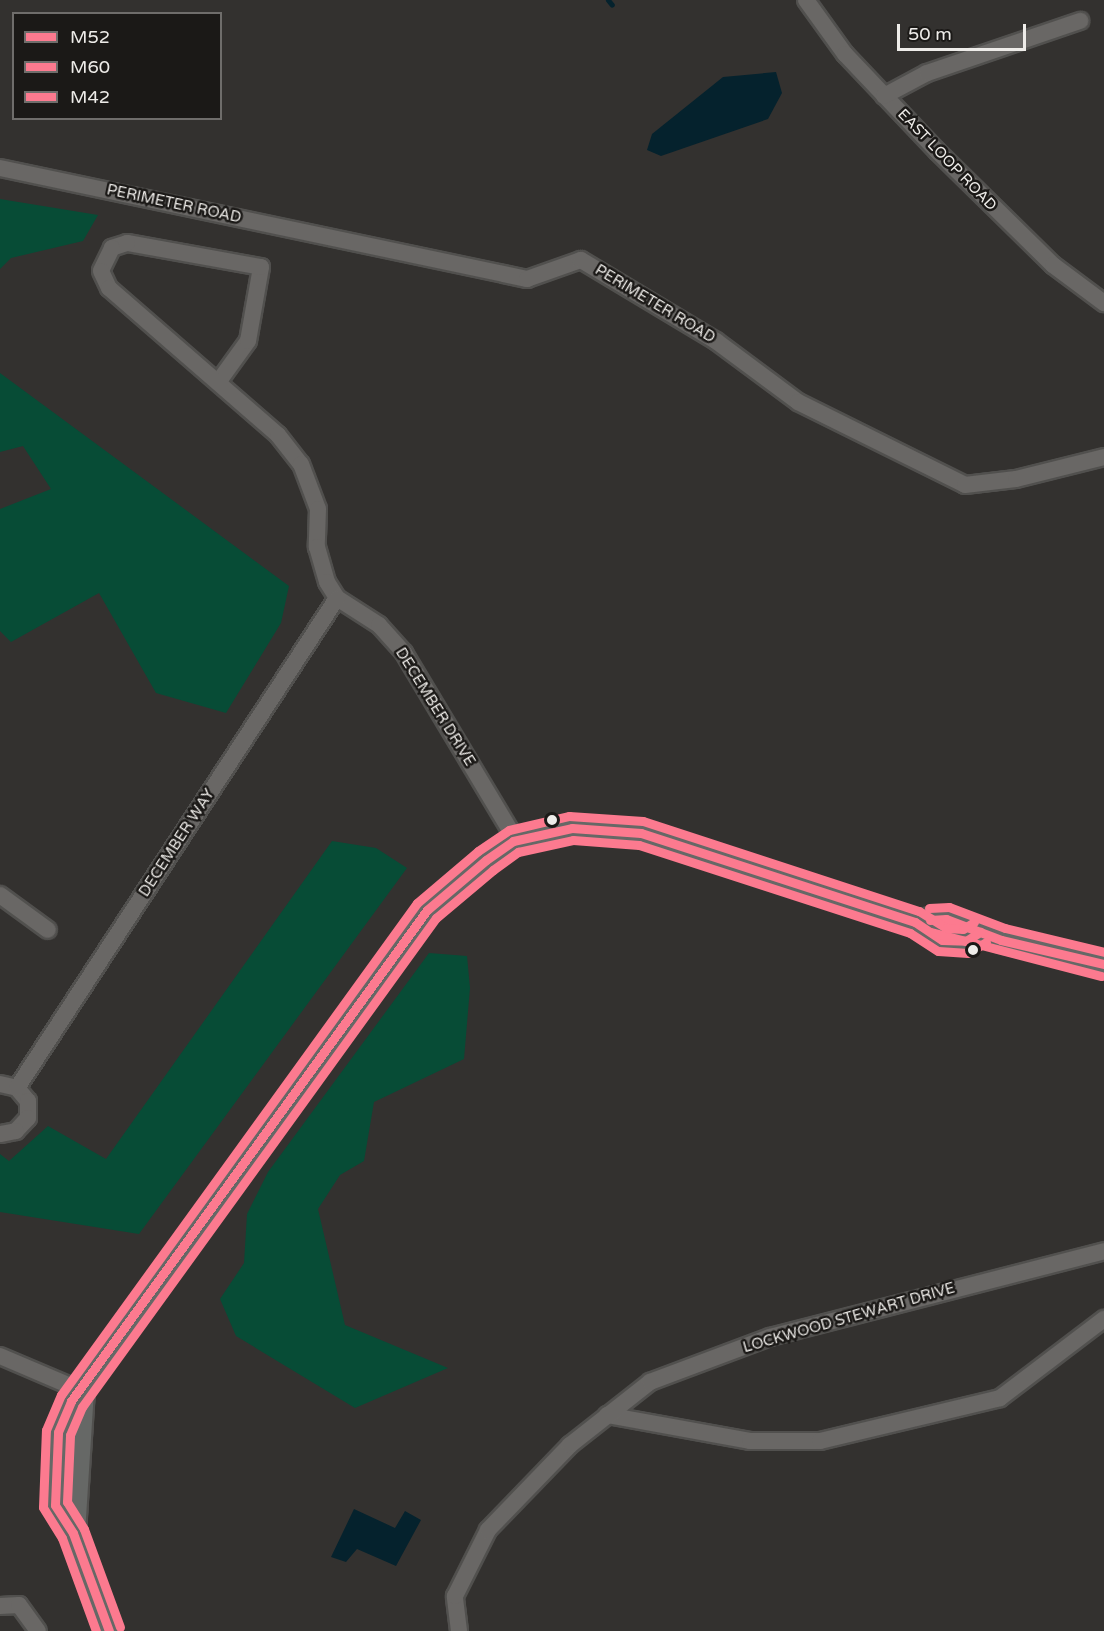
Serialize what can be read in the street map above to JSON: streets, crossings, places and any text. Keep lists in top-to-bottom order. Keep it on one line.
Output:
{"streets":{"street":["EAST LOOP ROAD","PERIMETER ROAD","DECEMBER DRIVE","DECEMBER WAY","LOCKWOOD STEWART DRIVE"]},"crossings":[["DECEMBER DRIVE","DECEMBER WAY"]],"lines":["transit line M42","transit line M52","transit line M60"],"legend":["M52","M60","M42"],"scale_bar":"50 m"}
